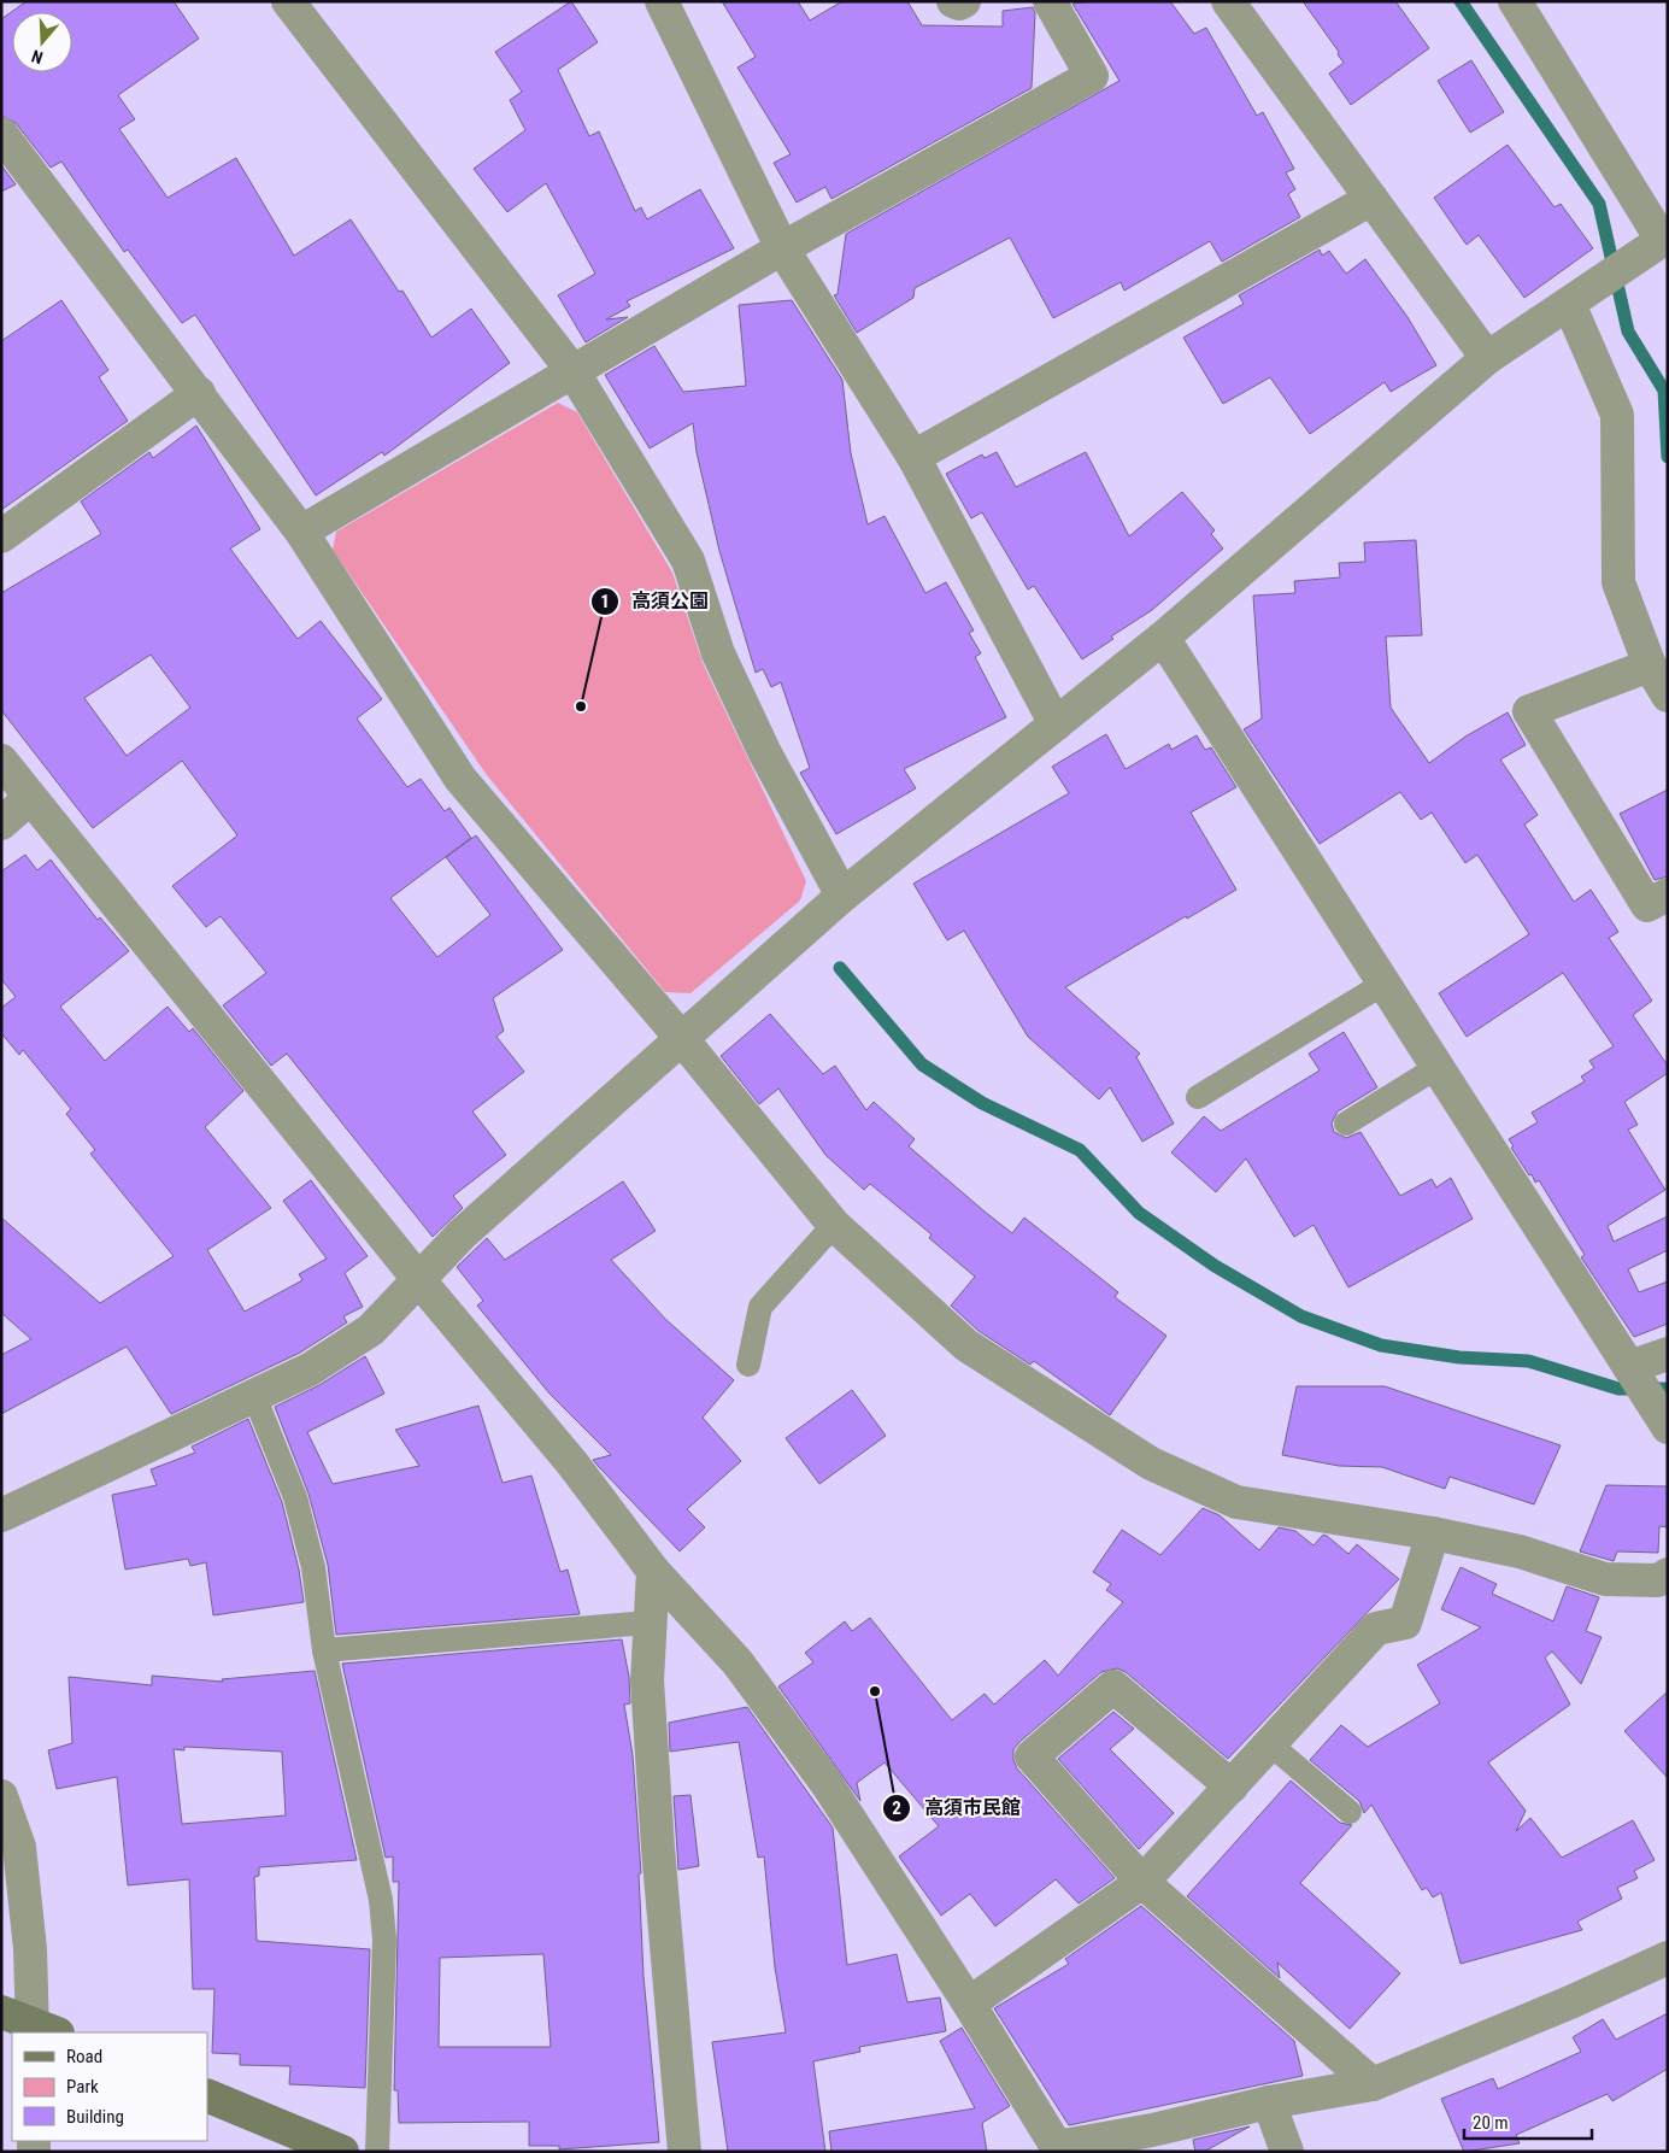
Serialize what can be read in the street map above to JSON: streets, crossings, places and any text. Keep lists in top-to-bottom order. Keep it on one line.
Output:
{"places":["高須公園","高須市民館"],"legend":["Road","Park","Building"],"scale_bar":"20 m","north":"bottom"}
